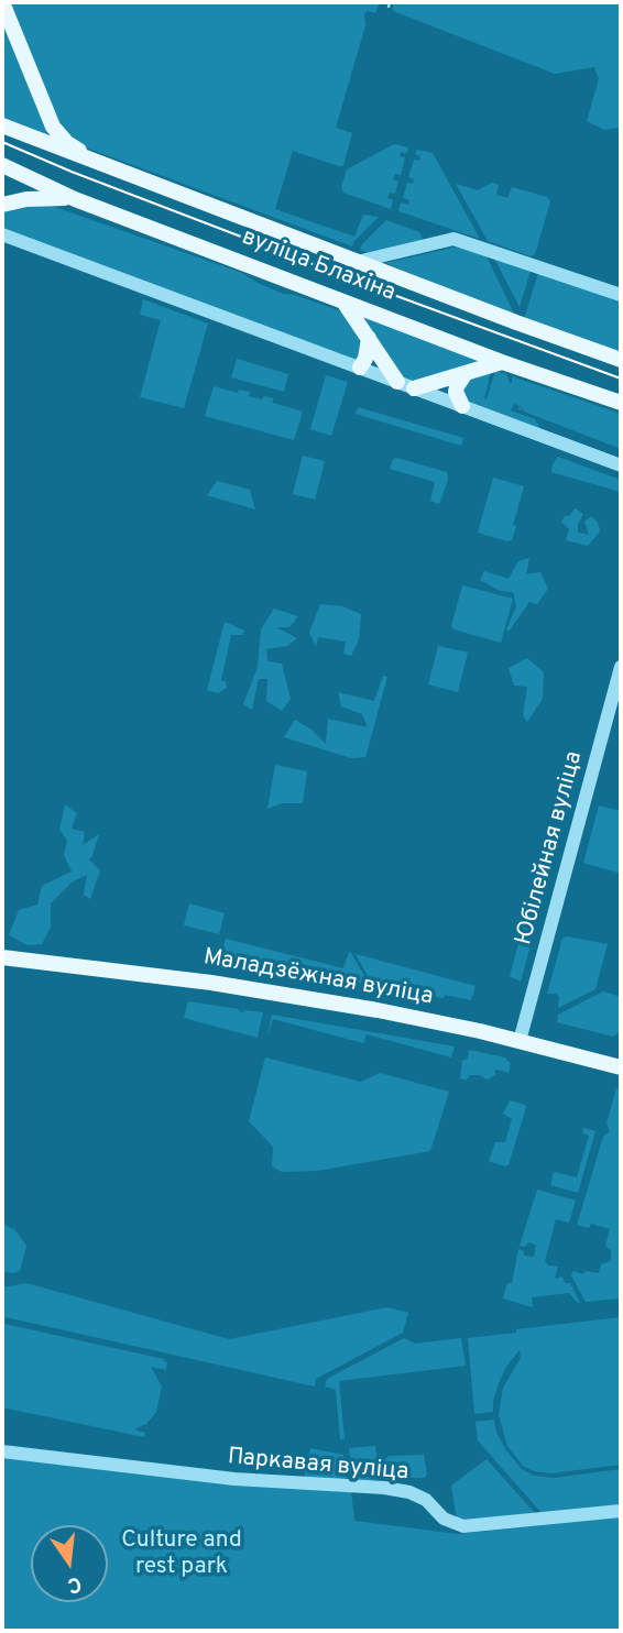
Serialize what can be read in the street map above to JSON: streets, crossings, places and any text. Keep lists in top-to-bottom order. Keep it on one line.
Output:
{"streets":{"main road":["вуліца Блахіна","Маладзёжная вуліца"],"street":["Юбілейная вуліца","Паркавая вуліца"]},"crossings":[["Юбілейная вуліца","Маладзёжная вуліца"]],"parks":["Culture and rest park"],"north":"bottom"}
